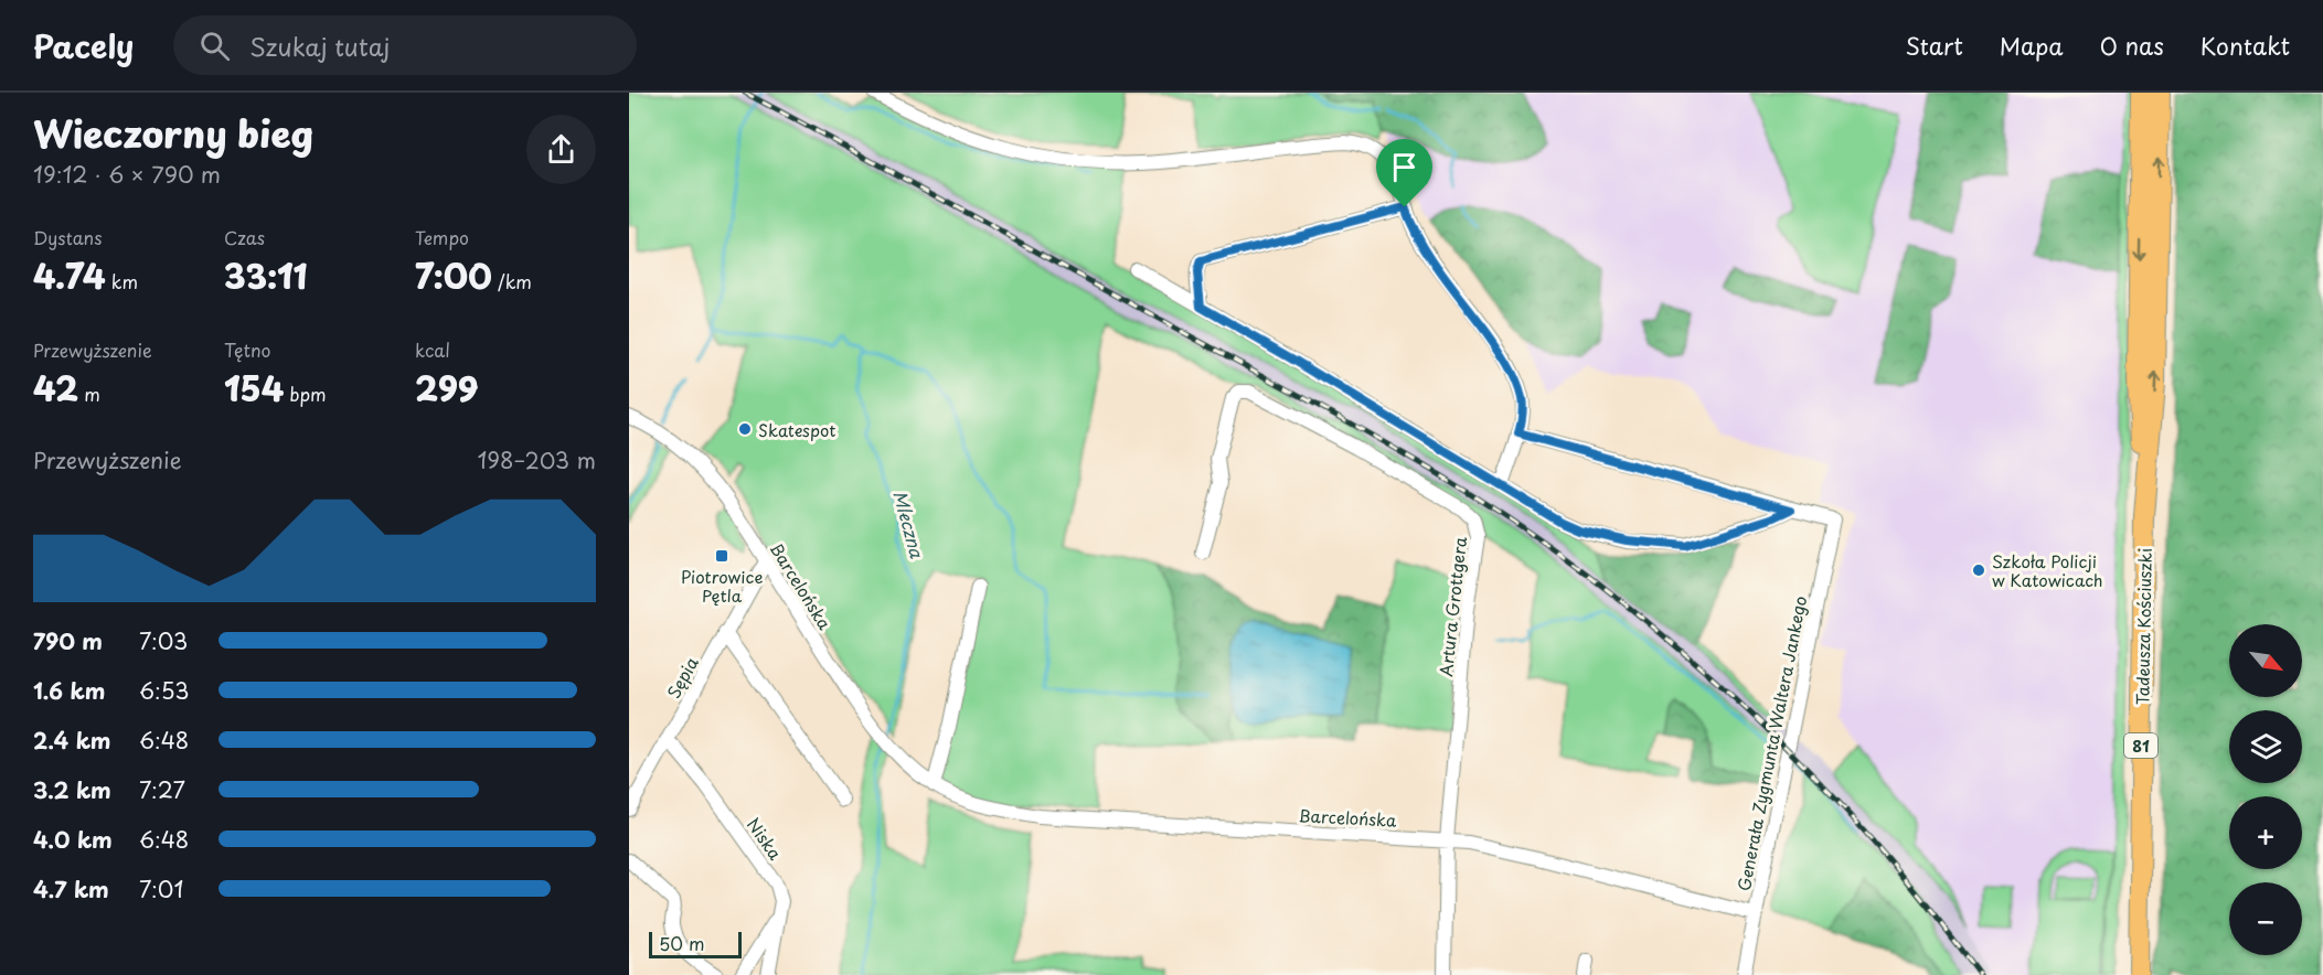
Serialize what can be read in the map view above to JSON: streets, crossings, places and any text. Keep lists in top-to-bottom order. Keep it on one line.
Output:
{"streets":{"main road":["Tadeusza Kościuszki","81"],"street":["Barcelońska","Artura Grottgera","Sępia","Generała Zygmunta Waltera Jankego","Niska"]},"crossings":[["Barcelońska","Artura Grottgera"],["Barcelońska","Sępia"],["Barcelońska","Generała Zygmunta Waltera Jankego"],["Sępia","Niska"]],"water":["Mleczna"],"places":{"other":["Skatespot","Szkoła Policji w Katowicach"],"transit":["Piotrowice Pętla"]},"scale_bar":"50 m","north":"bottom right","page":{"header":"Pacely","search":"Szukaj tutaj","nav":["Start","Mapa","O nas","Kontakt"],"heading":["Wieczorny bieg","19:12 · 6 × 790 m"],"stats":[["Dystans","4.74 km"],["Czas","33:11"],["Tempo","7:00 /km"],["Przewyższenie","42 m"],["Tętno","154 bpm"],["kcal","299"]],"chart":["Przewyższenie","198–203 m"],"list":[{"name":"790 m","note":"7:03"},{"name":"1.6 km","note":"6:53"},{"name":"2.4 km","note":"6:48"},{"name":"3.2 km","note":"7:27"},{"name":"4.0 km","note":"6:48"},{"name":"4.7 km","note":"7:01"}],"map_buttons":["+","−"],"scale":"50 m"}}
